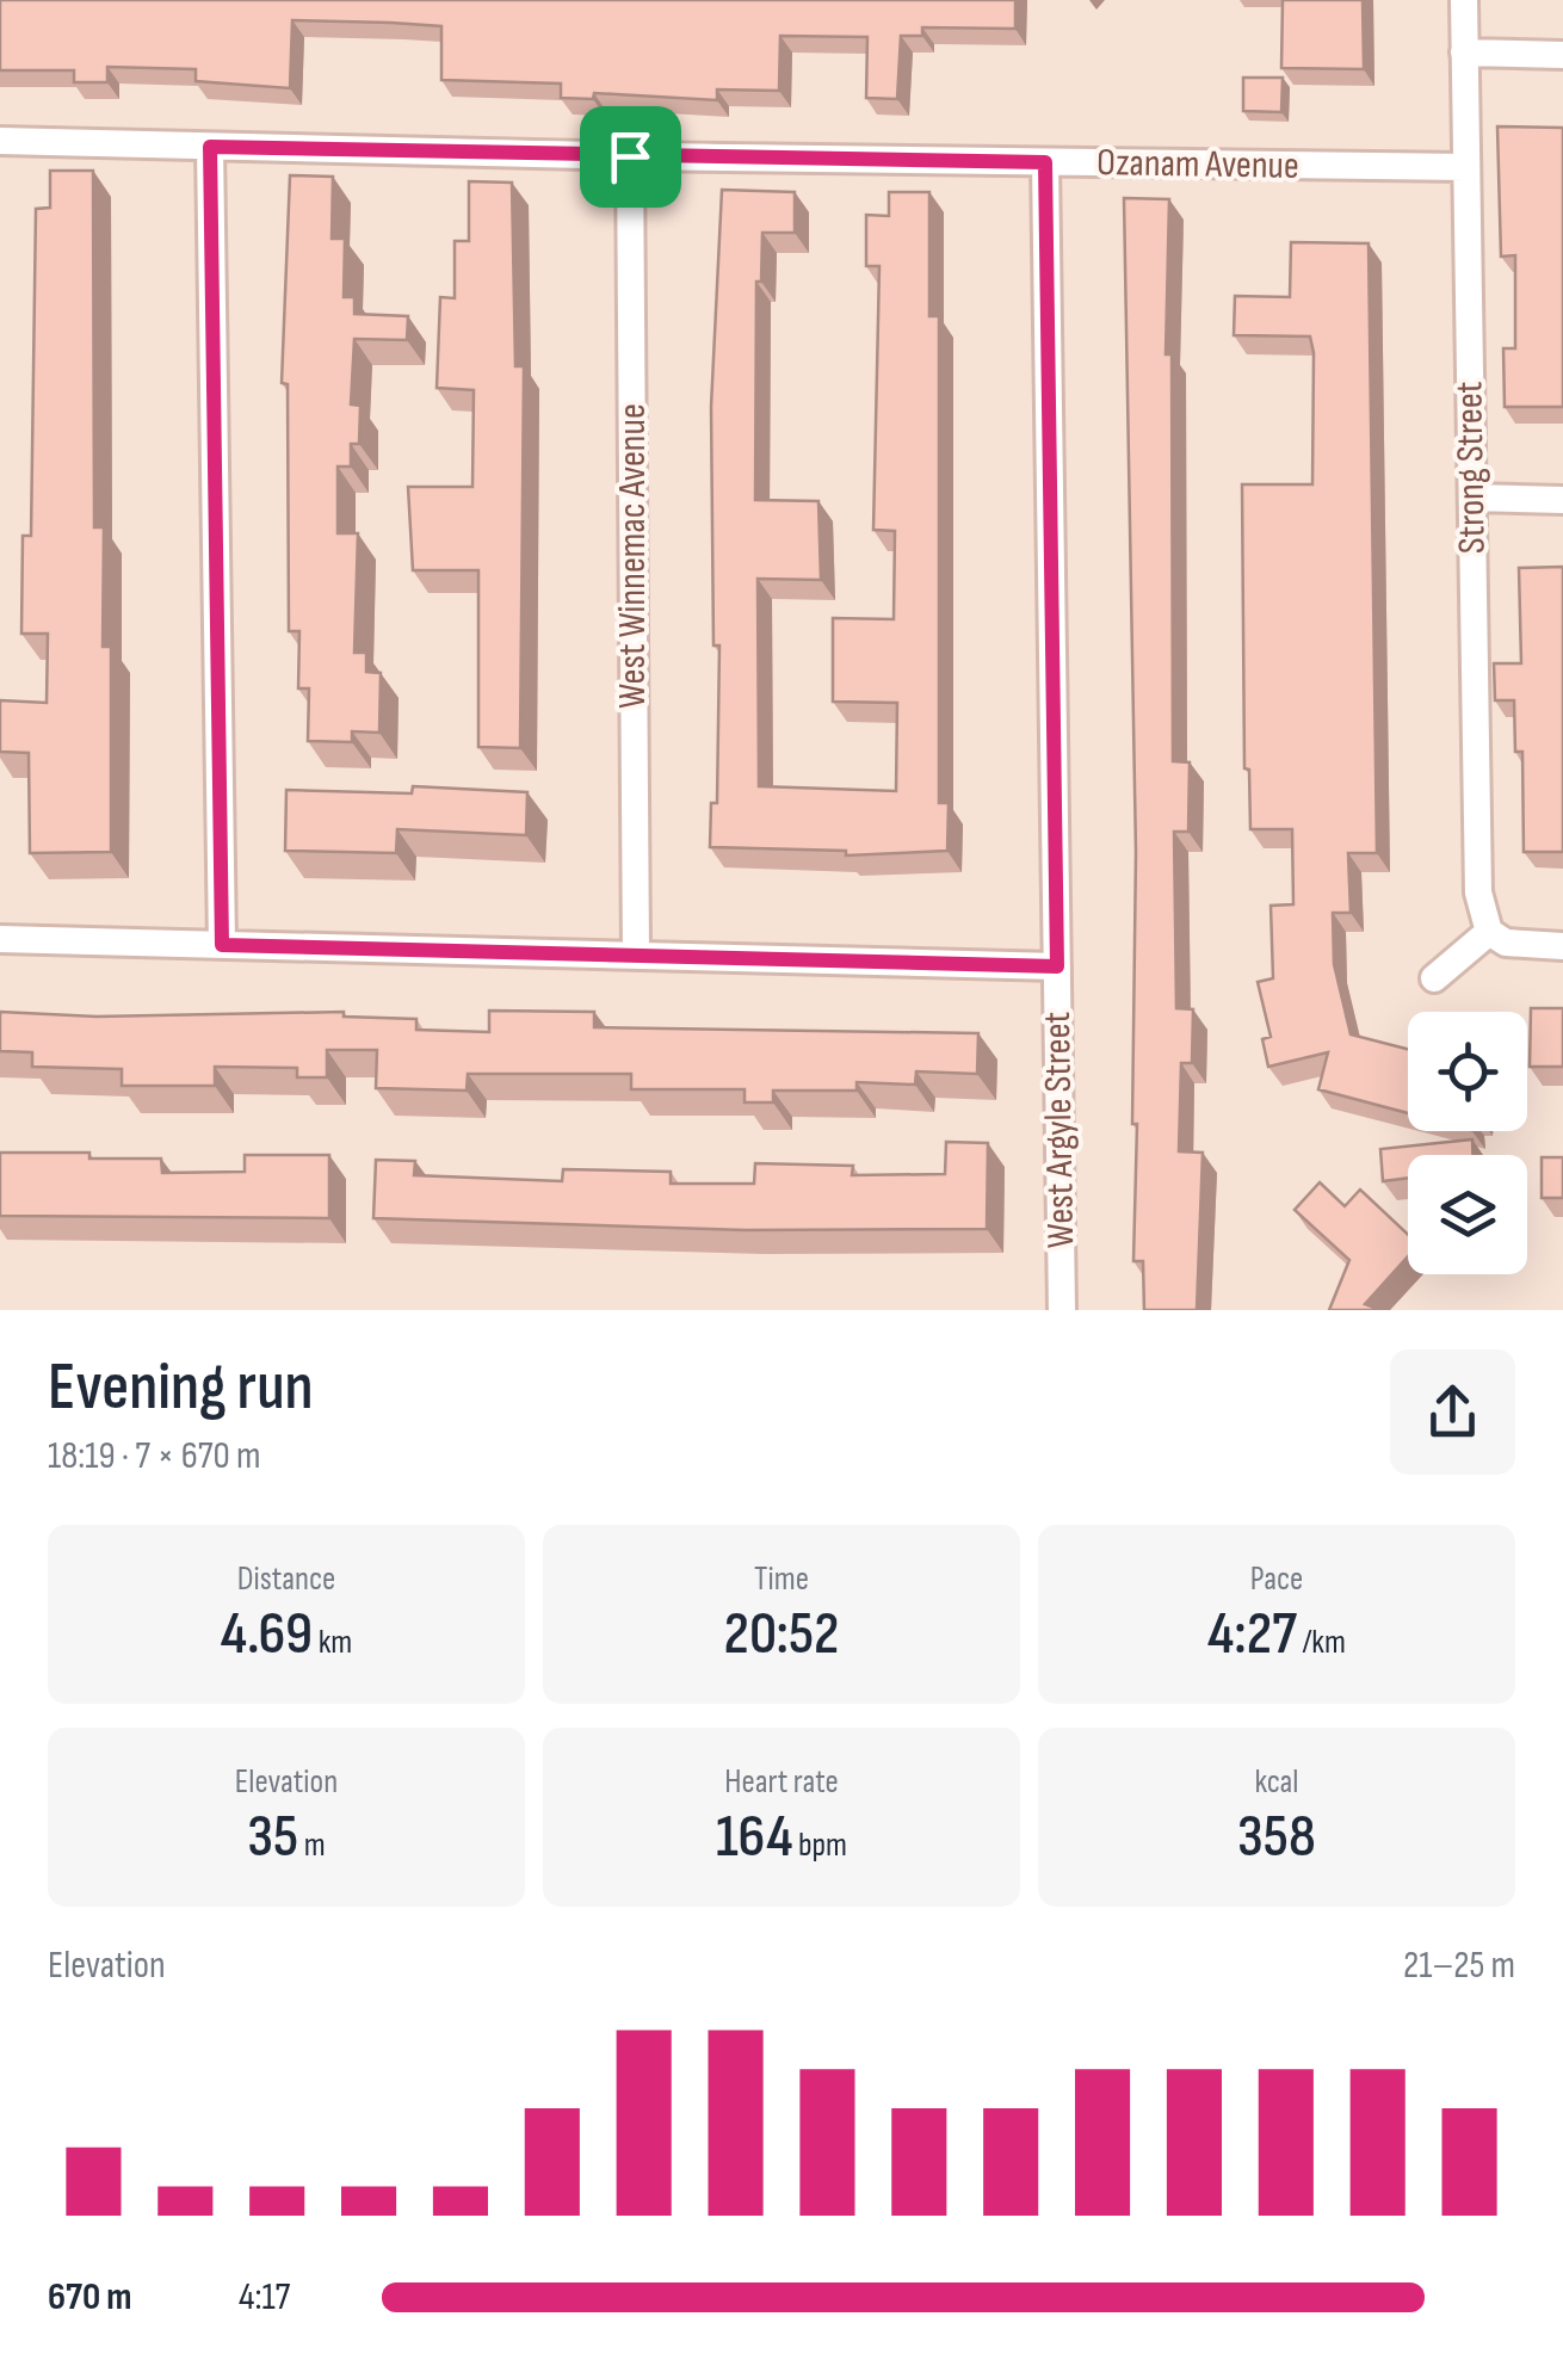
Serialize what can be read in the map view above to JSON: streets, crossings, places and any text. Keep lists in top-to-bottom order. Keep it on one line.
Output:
{"streets":{"street":["Ozanam Avenue","Strong Street","West Winnemac Avenue","West Argyle Street"]},"crossings":[["Ozanam Avenue","Strong Street"],["Ozanam Avenue","West Winnemac Avenue"],["Ozanam Avenue","West Argyle Street"]],"page":{"heading":["Evening run","18:19 · 7 × 670 m"],"stats":[["Distance","4.69 km"],["Time","20:52"],["Pace","4:27 /km"],["Elevation","35 m"],["Heart rate","164 bpm"],["kcal","358"]],"chart":["Elevation","21–25 m"],"list":[{"name":"670 m","note":"4:17"}]}}
